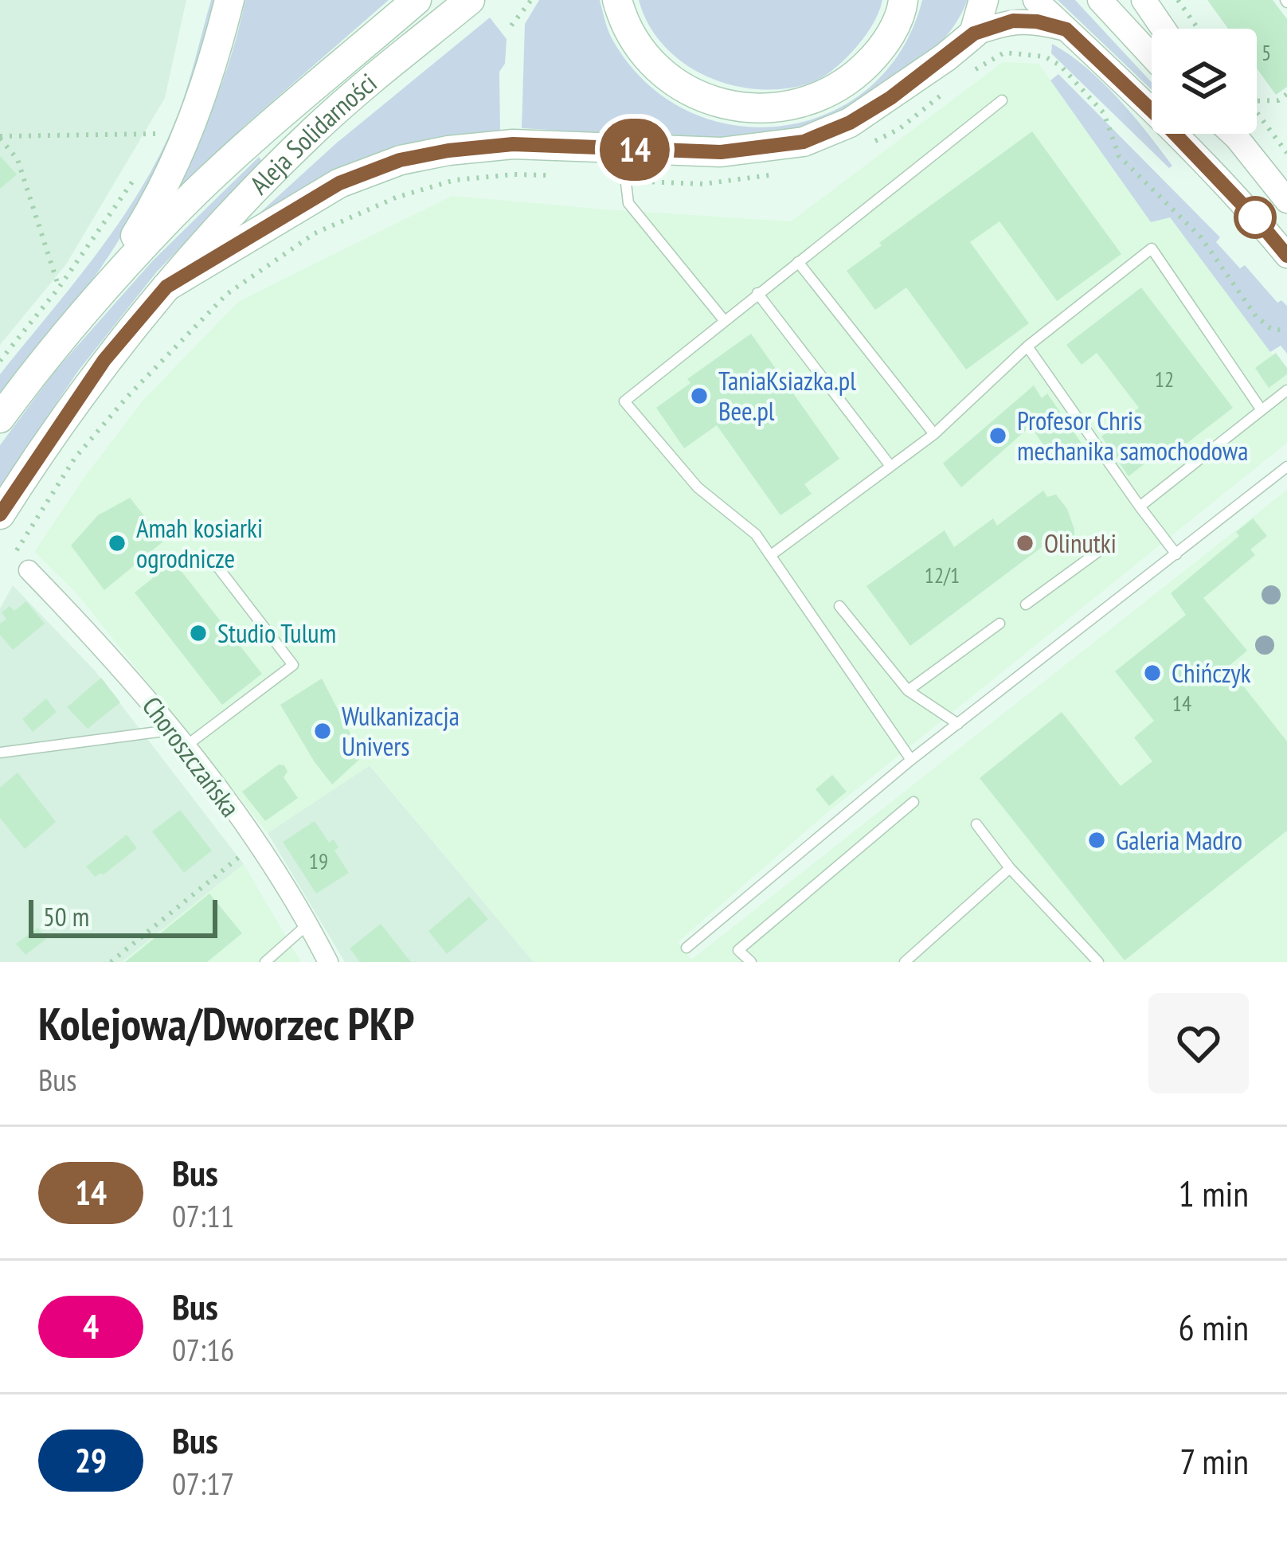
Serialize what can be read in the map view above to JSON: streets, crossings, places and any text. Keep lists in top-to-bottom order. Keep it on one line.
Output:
{"streets":{"main road":["Aleja Solidarności"],"street":["Choroszczańska"]},"places":["TaniaKsiazka.pl Bee.pl","Profesor Chris mechanika samochodowa","Amah kosiarki ogrodnicze","Olinutki","Studio Tulum","Chińczyk","Wulkanizacja Univers","Galeria Madro"],"lines":["bus line 14"],"house_numbers":["5","12","12/1","14","19"],"scale_bar":"50 m","page":{"on_map":"14","scale":"50 m","heading":["Kolejowa/Dworzec PKP","Bus"],"list":[{"mark":"14","name":"Bus","note":"07:11","value":"1 min"},{"mark":"4","name":"Bus","note":"07:16","value":"6 min"},{"mark":"29","name":"Bus","note":"07:17","value":"7 min"}]}}
